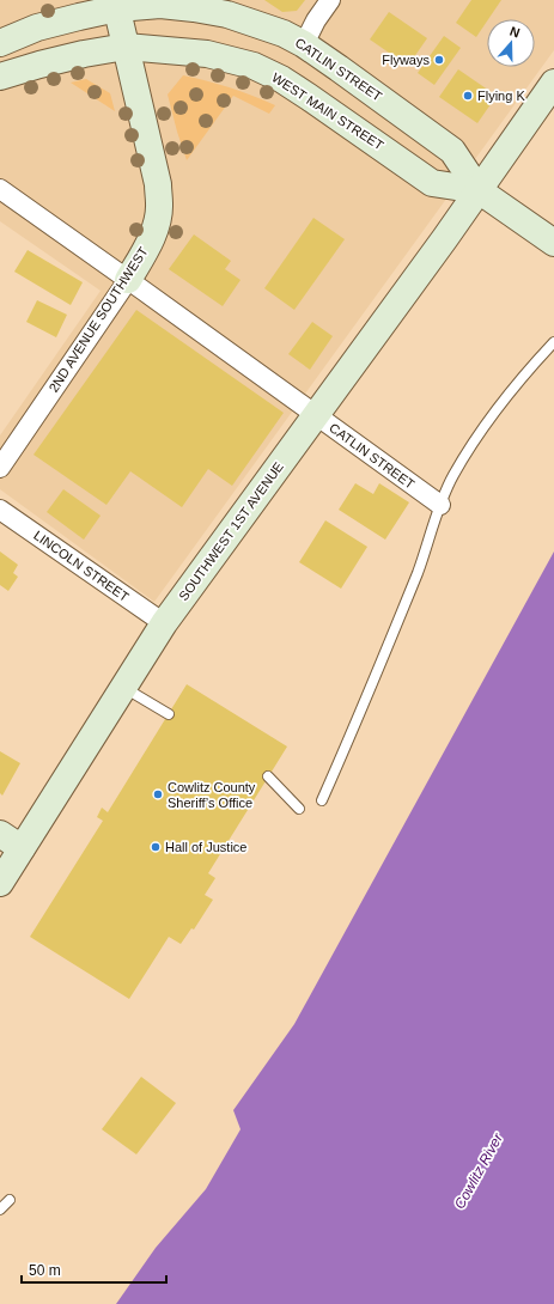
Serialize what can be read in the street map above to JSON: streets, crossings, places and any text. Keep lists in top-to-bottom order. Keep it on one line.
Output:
{"streets":{"main road":["CATLIN STREET","WEST MAIN STREET","2ND AVENUE SOUTHWEST","SOUTHWEST 1ST AVENUE"],"street":["LINCOLN STREET"]},"crossings":[["CATLIN STREET","WEST MAIN STREET"],["CATLIN STREET","2ND AVENUE SOUTHWEST"],["CATLIN STREET","SOUTHWEST 1ST AVENUE"],["WEST MAIN STREET","2ND AVENUE SOUTHWEST"],["WEST MAIN STREET","SOUTHWEST 1ST AVENUE"],["SOUTHWEST 1ST AVENUE","LINCOLN STREET"]],"water":["Cowlitz River"],"places":["Flyways","Flying K","Cowlitz County Sheriff’s Office","Hall of Justice"],"scale_bar":"50 m","north":"top"}
